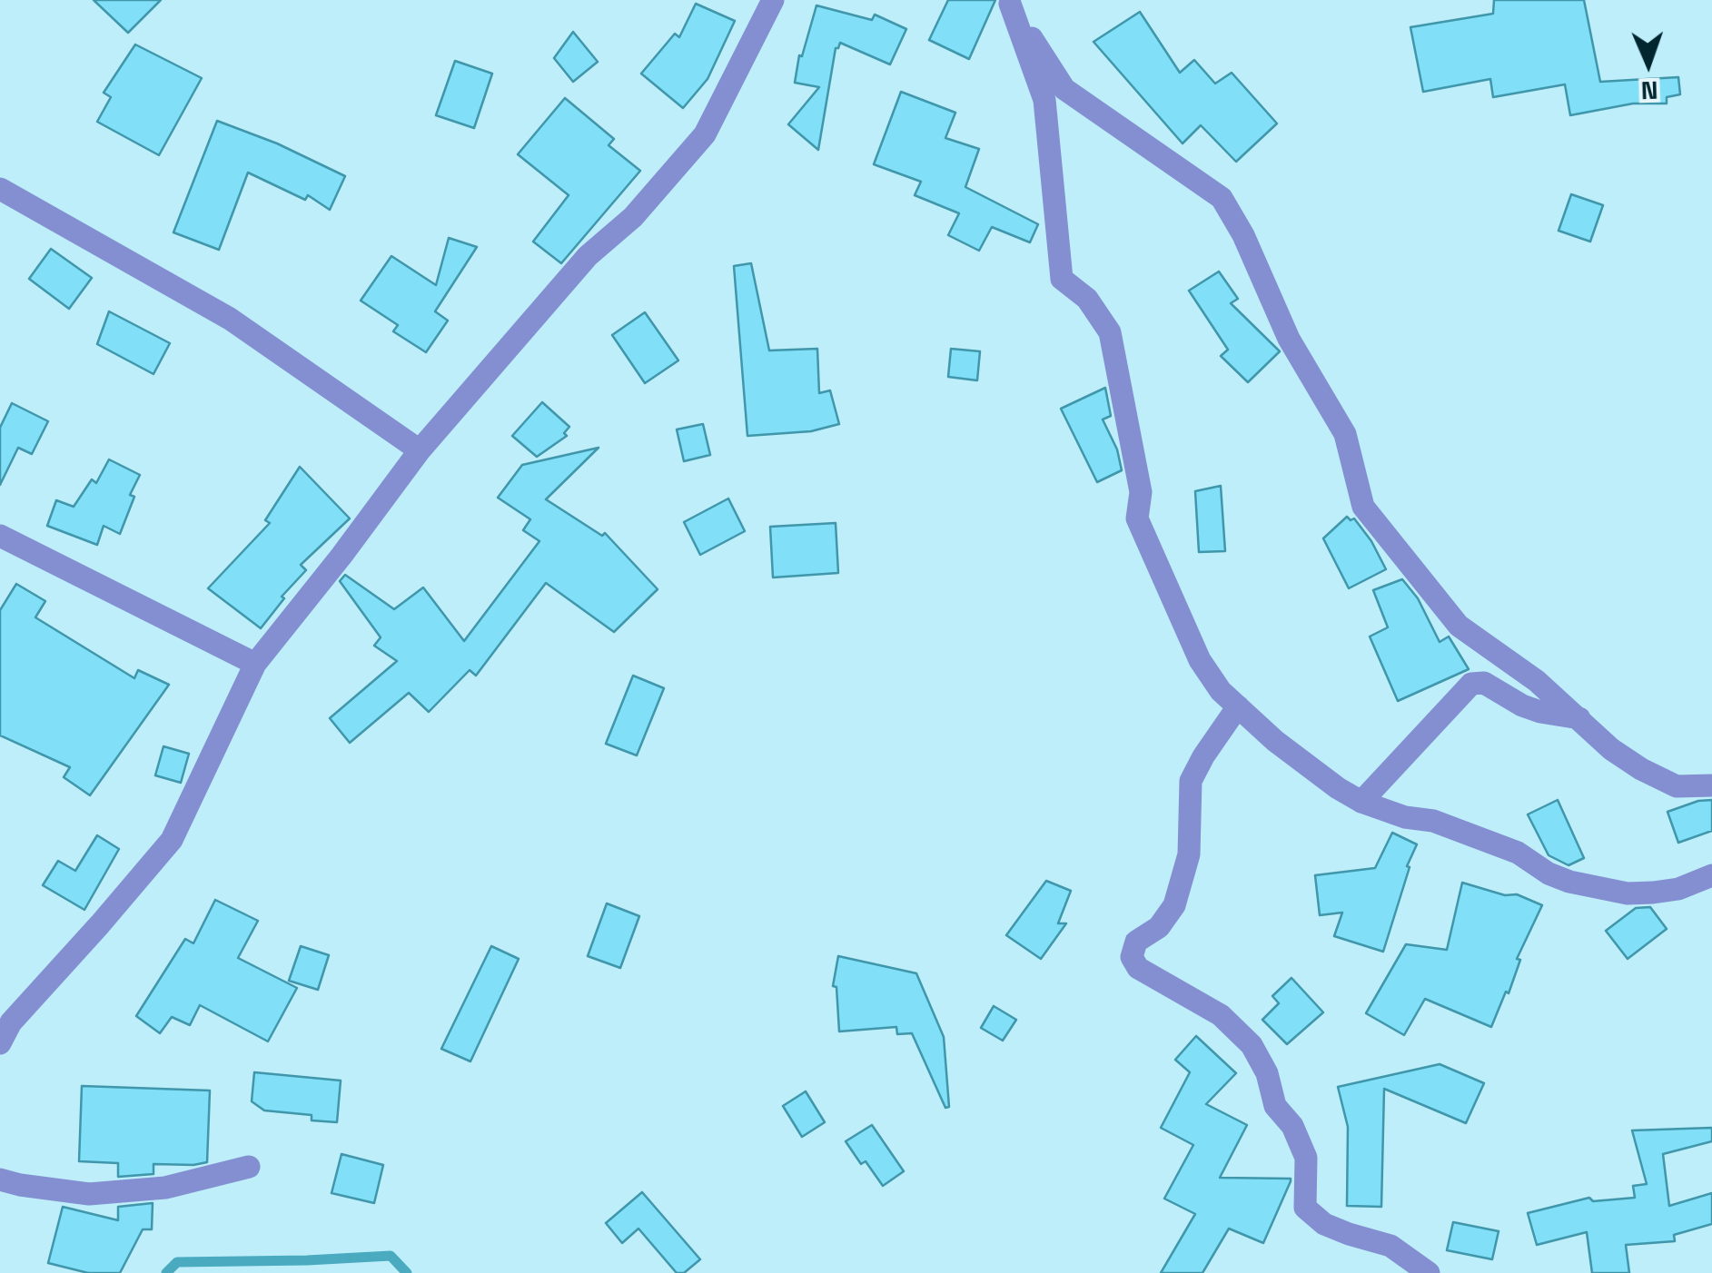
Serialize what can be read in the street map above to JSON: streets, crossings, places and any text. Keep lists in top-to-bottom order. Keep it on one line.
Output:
{"north":"bottom"}
